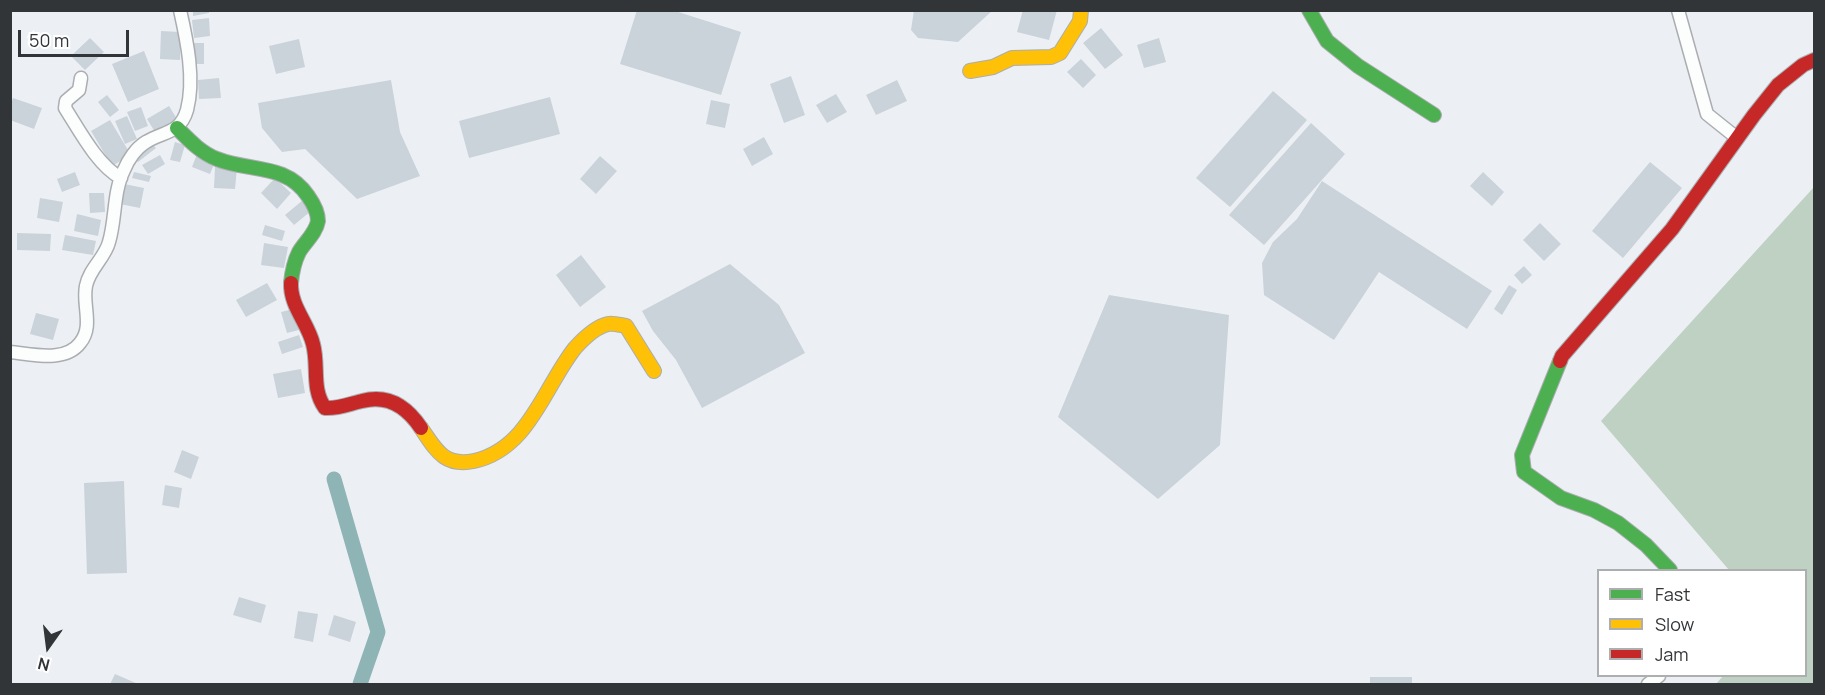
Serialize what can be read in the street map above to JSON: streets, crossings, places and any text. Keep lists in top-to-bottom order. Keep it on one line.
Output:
{"legend":["Fast","Slow","Jam"],"scale_bar":"50 m","north":"bottom"}
